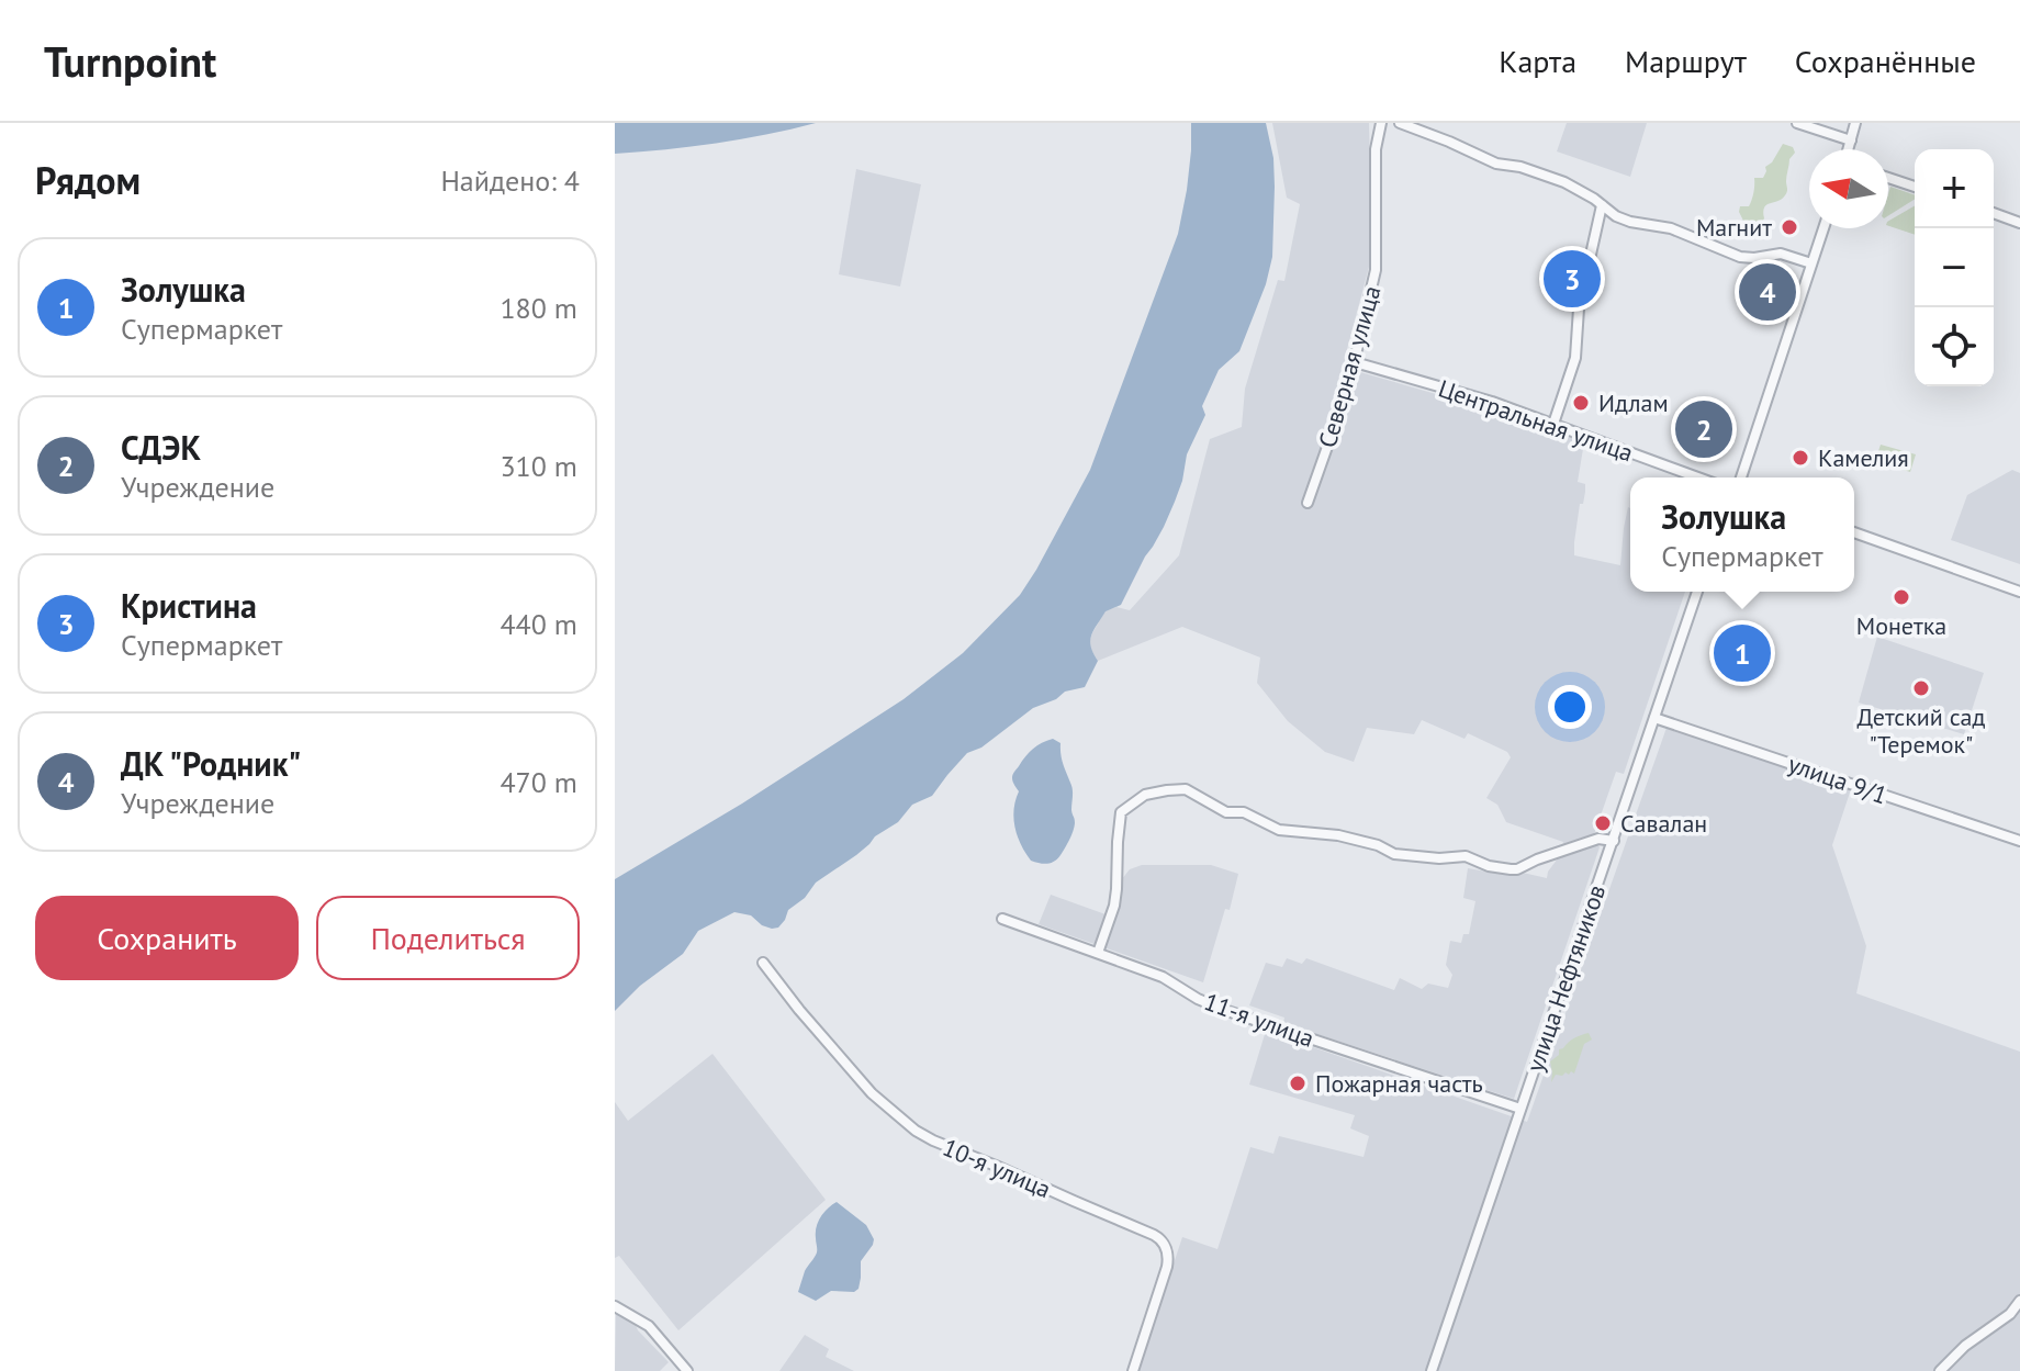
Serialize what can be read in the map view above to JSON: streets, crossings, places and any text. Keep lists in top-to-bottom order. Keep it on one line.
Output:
{"streets":{"street":["Северная улица","Центральная улица","улица 9/1","улица Нефтяников","11-я улица","10-я улица"]},"crossings":[["Северная улица","Центральная улица"],["улица 9/1","улица Нефтяников"],["улица Нефтяников","11-я улица"]],"places":["Магнит","Идлам","Камелия","Монетка","Детский сад \"Теремок\"","Савалан","Пожарная часть"],"north":"left","page":{"header":"Turnpoint","nav":["Карта","Маршрут","Сохранённые"],"heading":["Рядом","Найдено: 4"],"map_buttons":["+","−"],"list":[{"mark":"1","name":"Золушка","note":"Супермаркет","value":"180 m"},{"mark":"2","name":"СДЭК","note":"Учреждение","value":"310 m"},{"mark":"3","name":"Кристина","note":"Супермаркет","value":"440 m"},{"mark":"4","name":"ДК \"Родник\"","note":"Учреждение","value":"470 m"}],"pins":["3","4","2","1"],"popup":["Золушка","Супермаркет"],"buttons":["Сохранить","Поделиться"]}}
